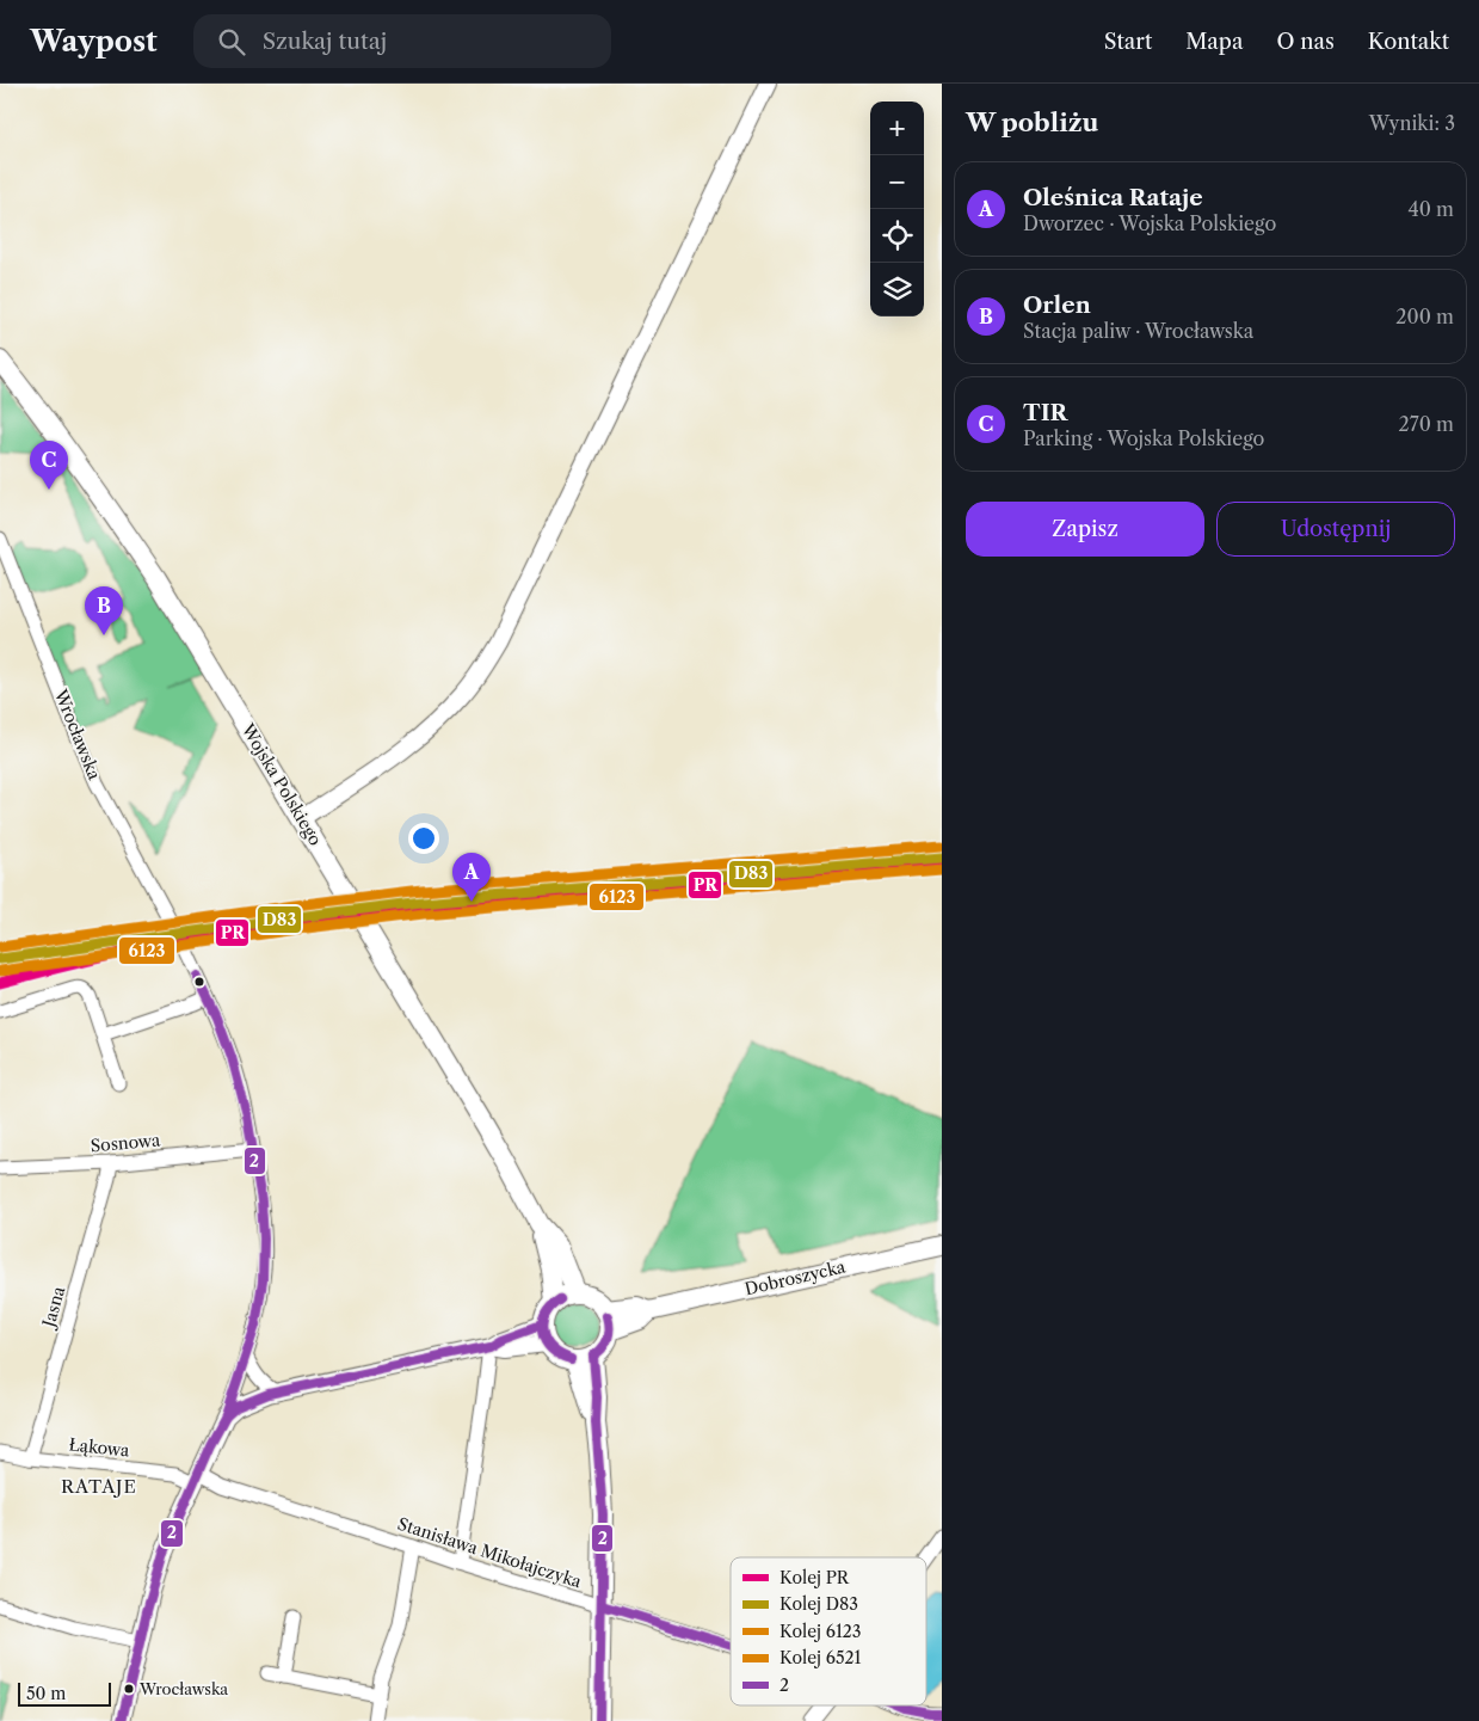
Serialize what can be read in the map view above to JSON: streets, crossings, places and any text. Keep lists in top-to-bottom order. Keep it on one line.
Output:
{"streets":{"main road":["Wojska Polskiego","Dobroszycka"],"street":["Wrocławska","Sosnowa","Jasna","Łąkowa","Stanisława Mikołajczyka"]},"crossings":[["Wojska Polskiego","Dobroszycka"],["Sosnowa","Jasna"],["Jasna","Łąkowa"],["Łąkowa","Stanisława Mikołajczyka"]],"districts":["RATAJE"],"places":["Wrocławska"],"lines":["rail line 6521","rail line D83","rail line PR","rail line 6123","transit line 2"],"legend":["Kolej PR","Kolej D83","Kolej 6123","Kolej 6521","2"],"scale_bar":"50 m","page":{"header":"Waypost","search":"Szukaj tutaj","nav":["Start","Mapa","O nas","Kontakt"],"heading":["W pobliżu","Wyniki: 3"],"map_buttons":["+","−"],"list":[{"mark":"A","name":"Oleśnica Rataje","note":"Dworzec · Wojska Polskiego","value":"40 m"},{"mark":"B","name":"Orlen","note":"Stacja paliw · Wrocławska","value":"200 m"},{"mark":"C","name":"TIR","note":"Parking · Wojska Polskiego","value":"270 m"}],"pins":["C","B","A"],"buttons":["Zapisz","Udostępnij"],"scale":"50 m"}}
